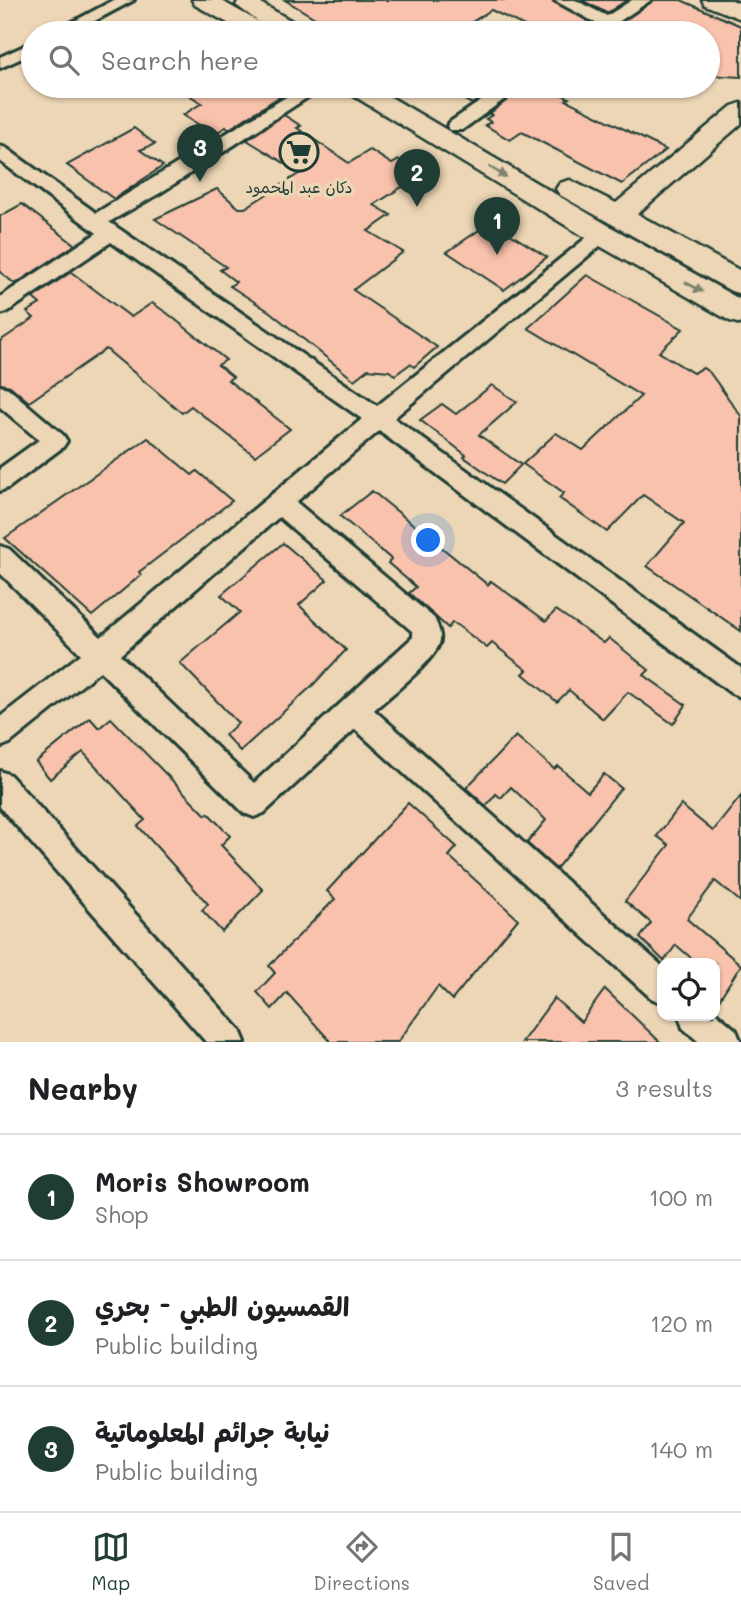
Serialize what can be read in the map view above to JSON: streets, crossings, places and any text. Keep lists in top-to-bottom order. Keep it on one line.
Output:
{"places":{"supermarket":["دكان عبد المحمود"]},"page":{"search":"Search here","pins":["3","2","1"],"heading":["Nearby","3 results"],"list":[{"mark":"1","name":"Moris Showroom","note":"Shop","value":"100 m"},{"mark":"2","name":"القمسيون الطبي - بحري","note":"Public building","value":"120 m"},{"mark":"3","name":"نيابة جرائم المعلوماتية","note":"Public building","value":"140 m"}],"nav":["Map","Directions","Saved"]}}
